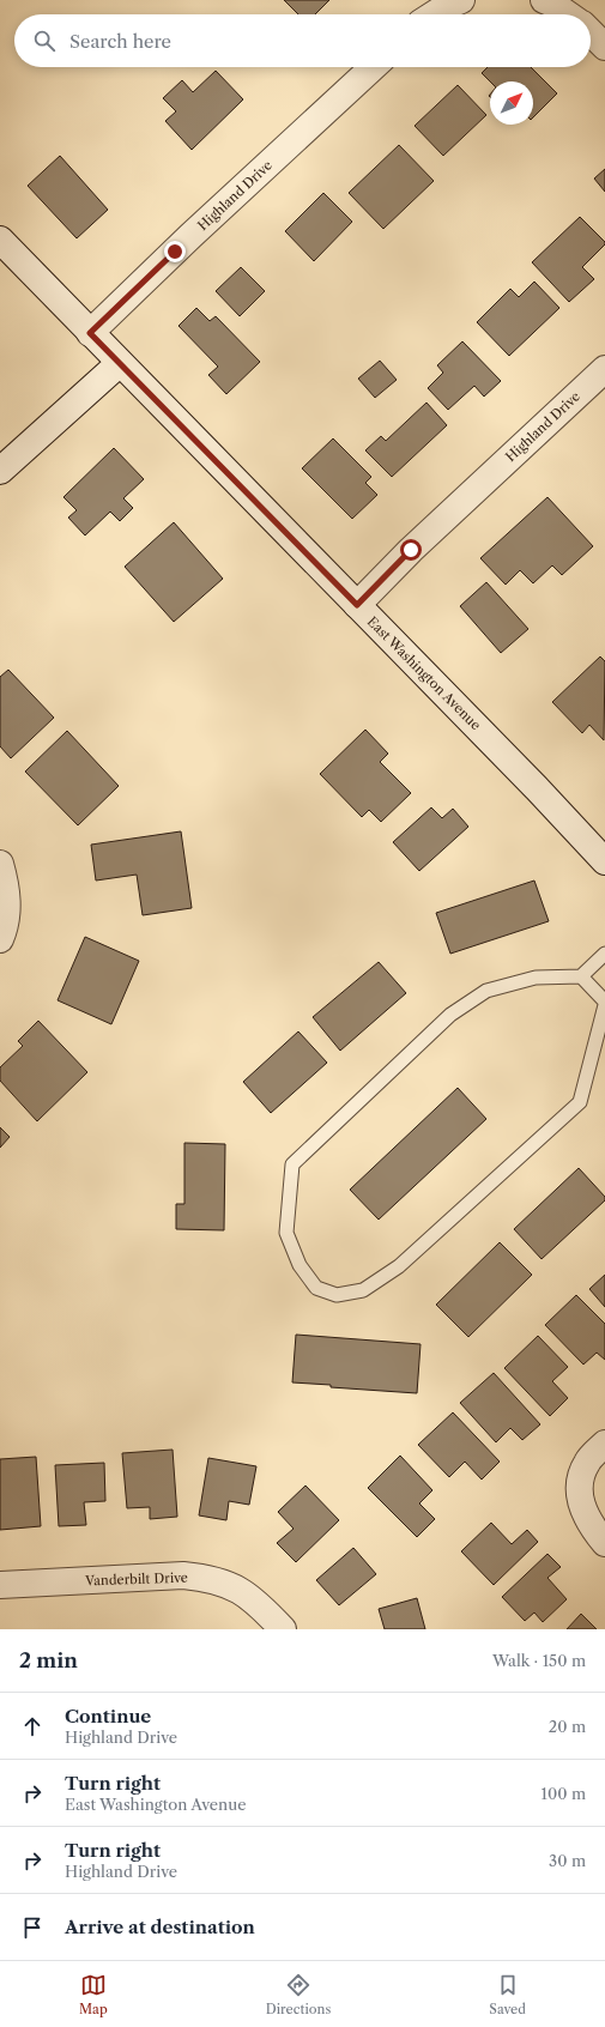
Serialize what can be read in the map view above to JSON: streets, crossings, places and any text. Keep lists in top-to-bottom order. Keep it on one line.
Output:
{"streets":{"street":["Highland Drive","East Washington Avenue","Vanderbilt Drive"]},"crossings":[["Highland Drive","East Washington Avenue"]],"north":"top right","page":{"search":"Search here","heading":["2 min","Walk · 150 m"],"list":[["Continue","Highland Drive","20 m"],["Turn right","East Washington Avenue","100 m"],["Turn right","Highland Drive","30 m"],"Arrive at destination"],"nav":["Map","Directions","Saved"]}}
